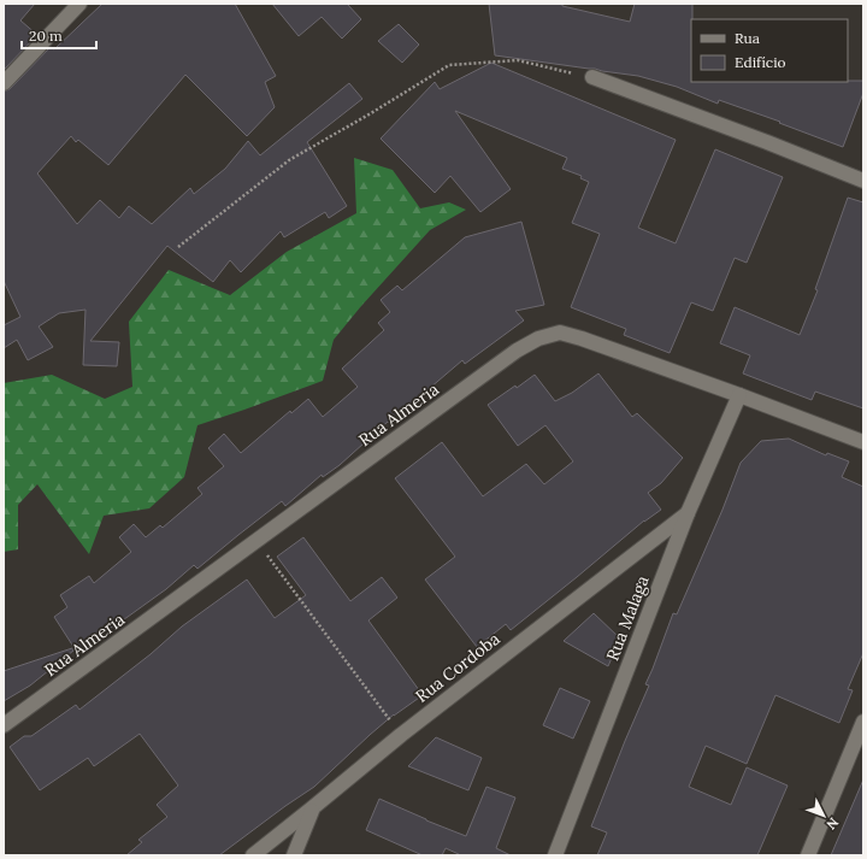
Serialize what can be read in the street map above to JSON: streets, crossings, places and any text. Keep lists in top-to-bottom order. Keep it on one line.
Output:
{"streets":{"street":["Rua Almeria","Rua Malaga","Rua Cordoba"]},"crossings":[["Rua Almeria","Rua Malaga"],["Rua Malaga","Rua Cordoba"]],"legend":["Rua","Edifício"],"scale_bar":"20 m","north":"bottom right"}
